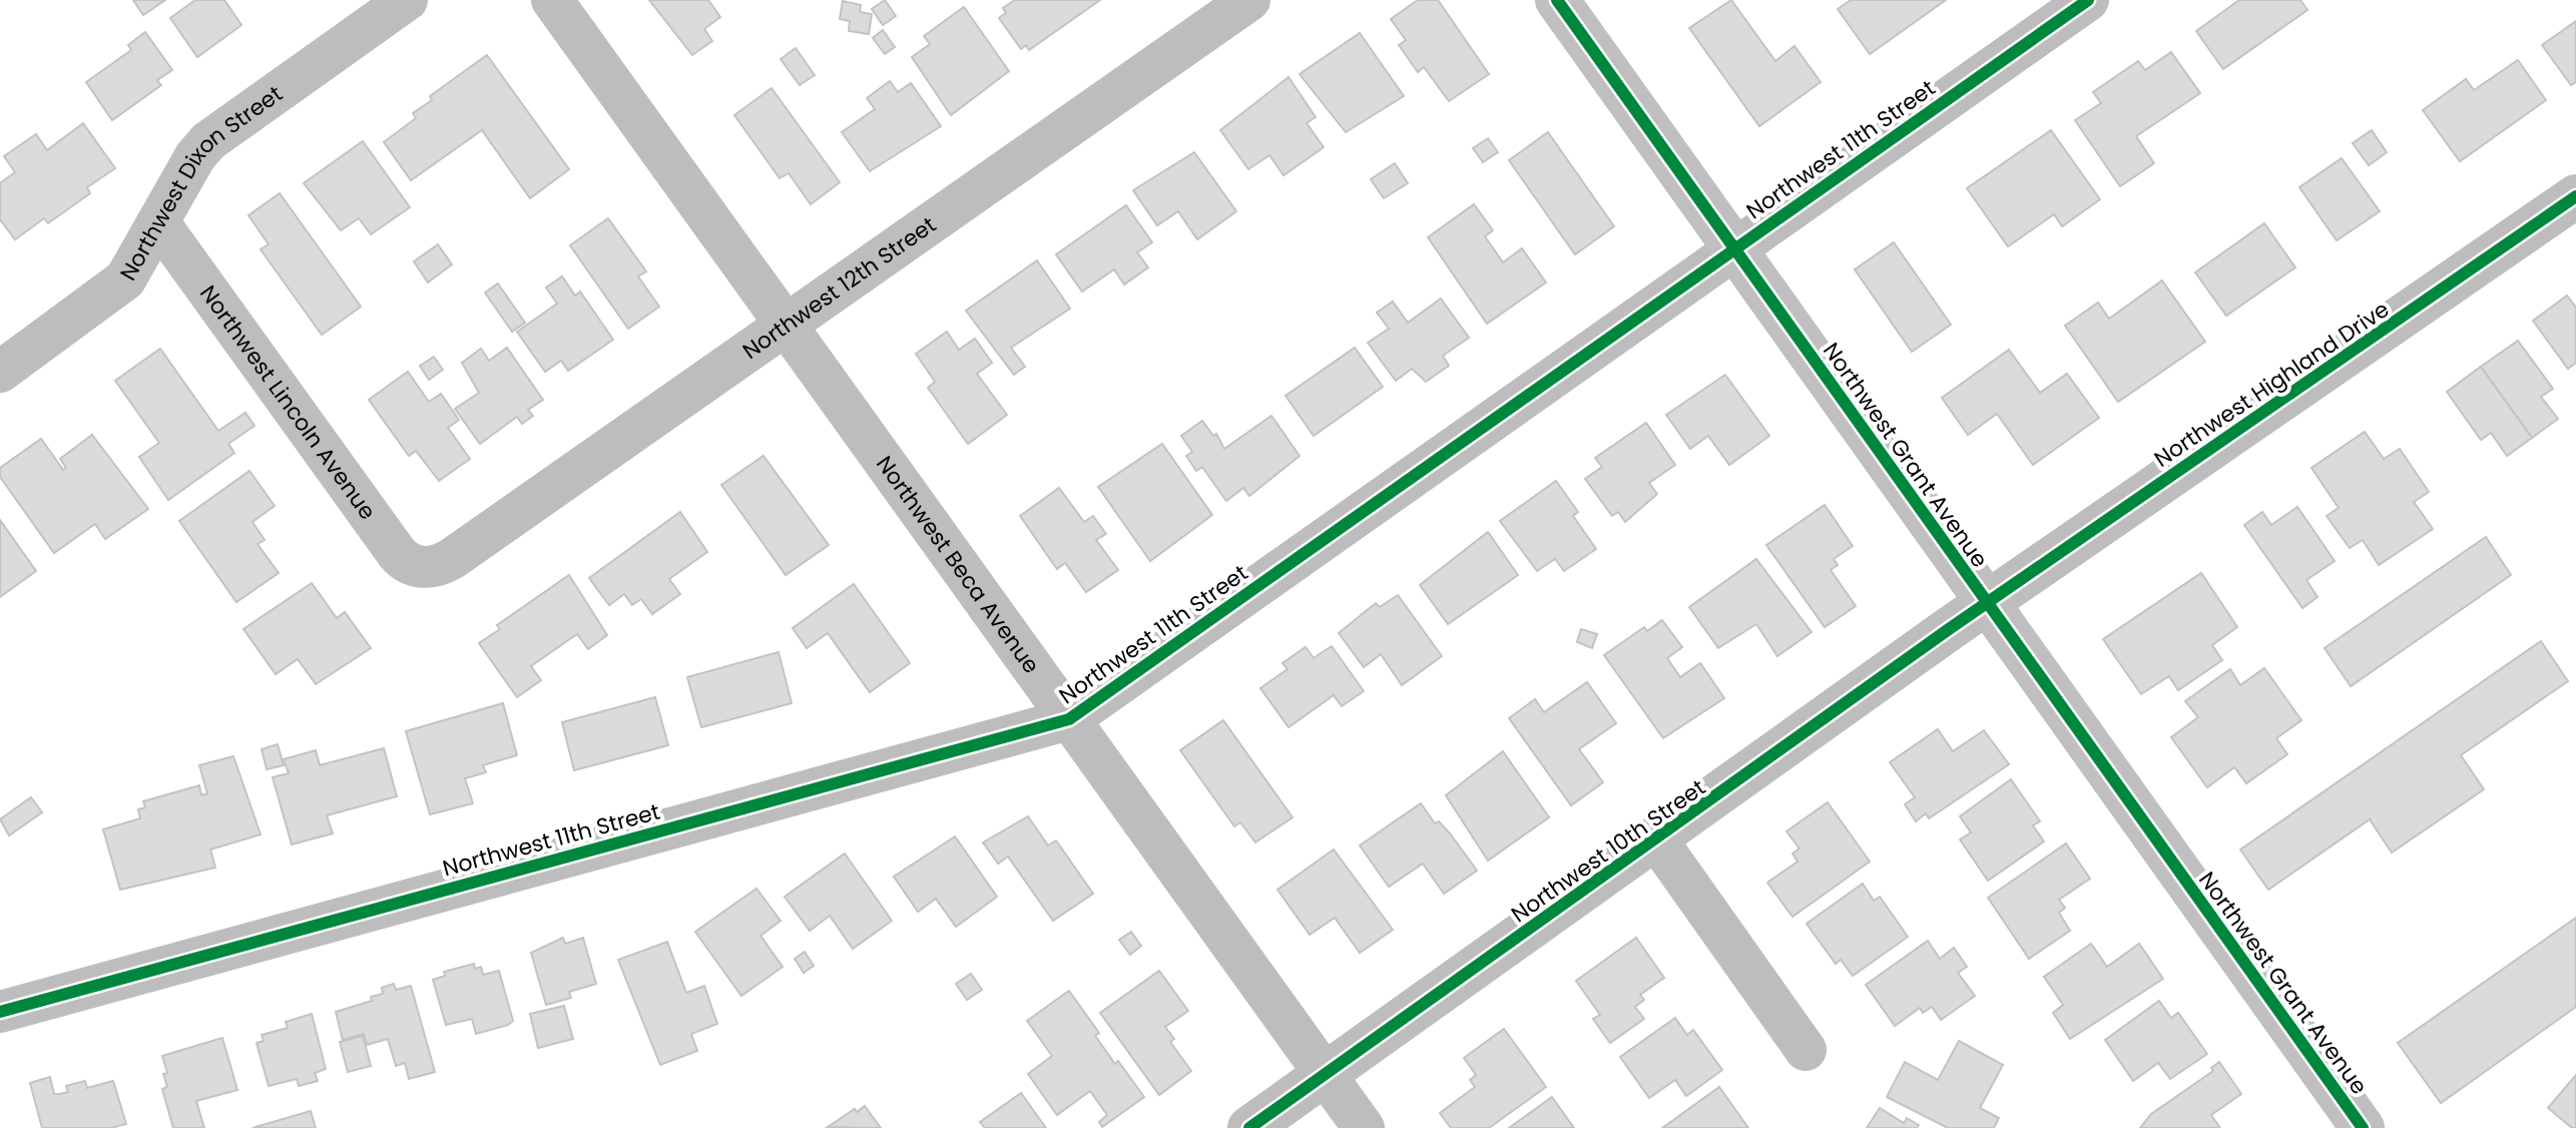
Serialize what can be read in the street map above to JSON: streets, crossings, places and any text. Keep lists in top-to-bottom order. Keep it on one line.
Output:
{"streets":{"main road":["Northwest Grant Avenue"],"street":["Northwest 11th Street","Northwest Dixon Street","Northwest 12th Street","Northwest Highland Drive","Northwest Lincoln Avenue","Northwest Beca Avenue","Northwest 10th Street"]},"crossings":[["Northwest 11th Street","Northwest Grant Avenue"],["Northwest 11th Street","Northwest Beca Avenue"],["Northwest Dixon Street","Northwest Lincoln Avenue"],["Northwest 12th Street","Northwest Lincoln Avenue"],["Northwest 12th Street","Northwest Beca Avenue"],["Northwest Highland Drive","Northwest Grant Avenue"],["Northwest Highland Drive","Northwest 10th Street"],["Northwest Grant Avenue","Northwest 10th Street"],["Northwest Beca Avenue","Northwest 10th Street"]]}
